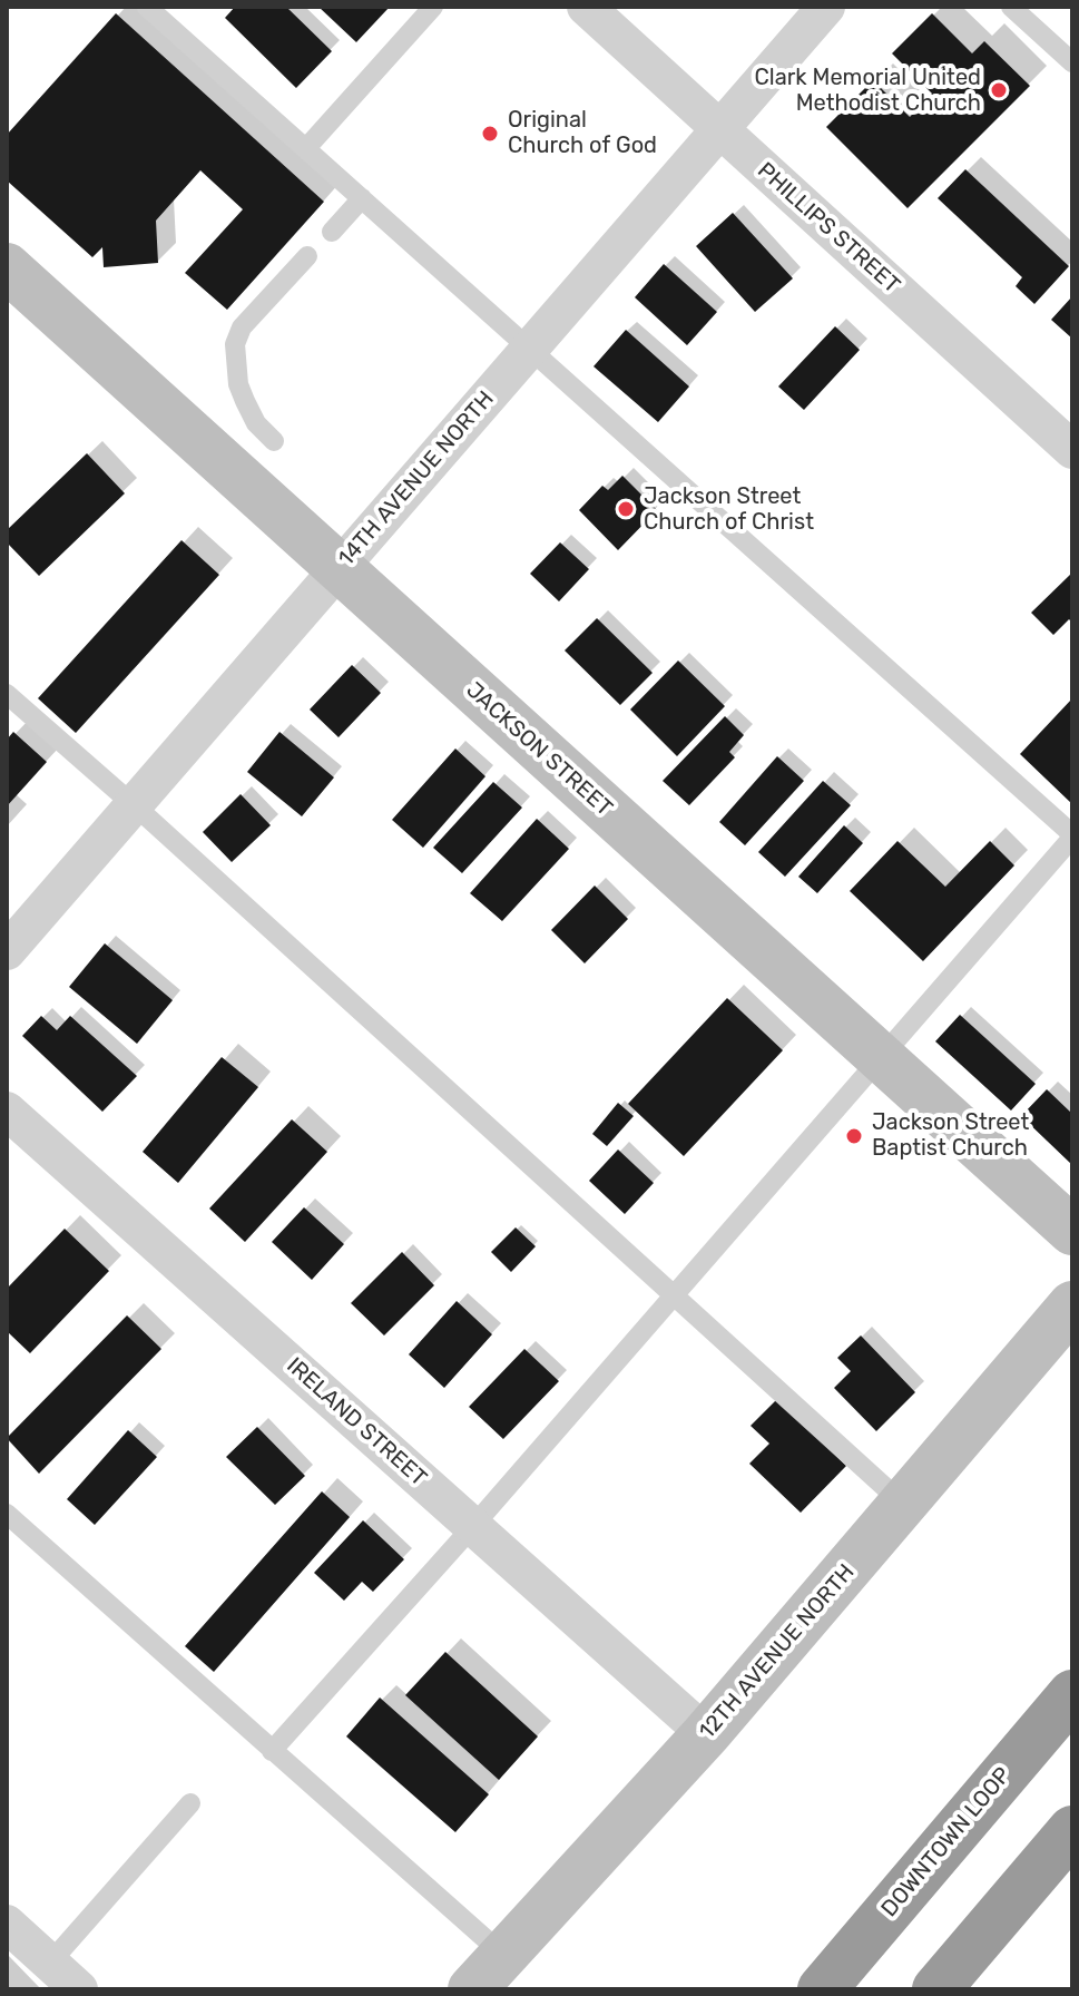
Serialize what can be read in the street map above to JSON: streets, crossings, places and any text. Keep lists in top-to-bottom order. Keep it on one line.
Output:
{"streets":{"highway":["DOWNTOWN LOOP"],"street":["PHILLIPS STREET","14TH AVENUE NORTH","JACKSON STREET","IRELAND STREET","12TH AVENUE NORTH"]},"crossings":[["PHILLIPS STREET","14TH AVENUE NORTH"],["14TH AVENUE NORTH","JACKSON STREET"],["IRELAND STREET","12TH AVENUE NORTH"]],"places":["Clark Memorial United Methodist Church","Original Church of God","Jackson Street Church of Christ","Jackson Street Baptist Church"]}
